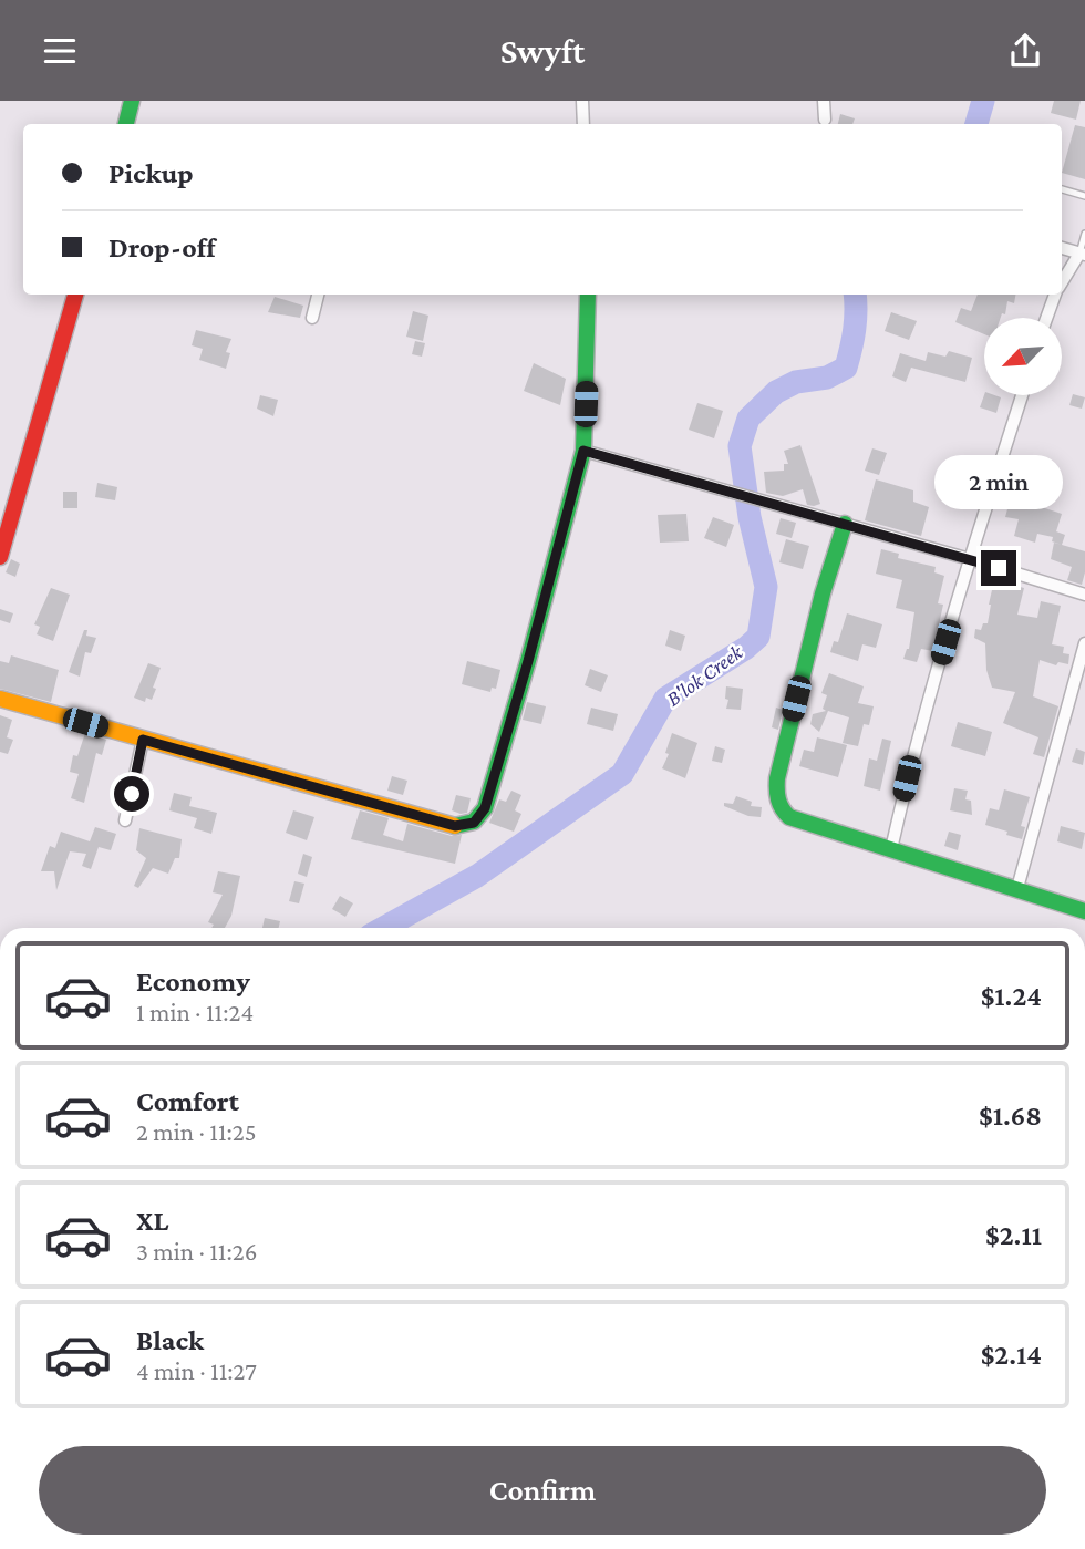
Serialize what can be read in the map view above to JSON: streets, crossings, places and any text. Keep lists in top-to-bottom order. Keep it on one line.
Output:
{"water":["B'lok Creek"],"north":"bottom left","page":{"header":"Swyft","banner":["Pickup","Drop-off"],"bubble":"2 min","list":[{"name":"Economy","note":"1 min · 11:24","value":"$1.24"},{"name":"Comfort","note":"2 min · 11:25","value":"$1.68"},{"name":"XL","note":"3 min · 11:26","value":"$2.11"},{"name":"Black","note":"4 min · 11:27","value":"$2.14"}],"buttons":"Confirm"}}
